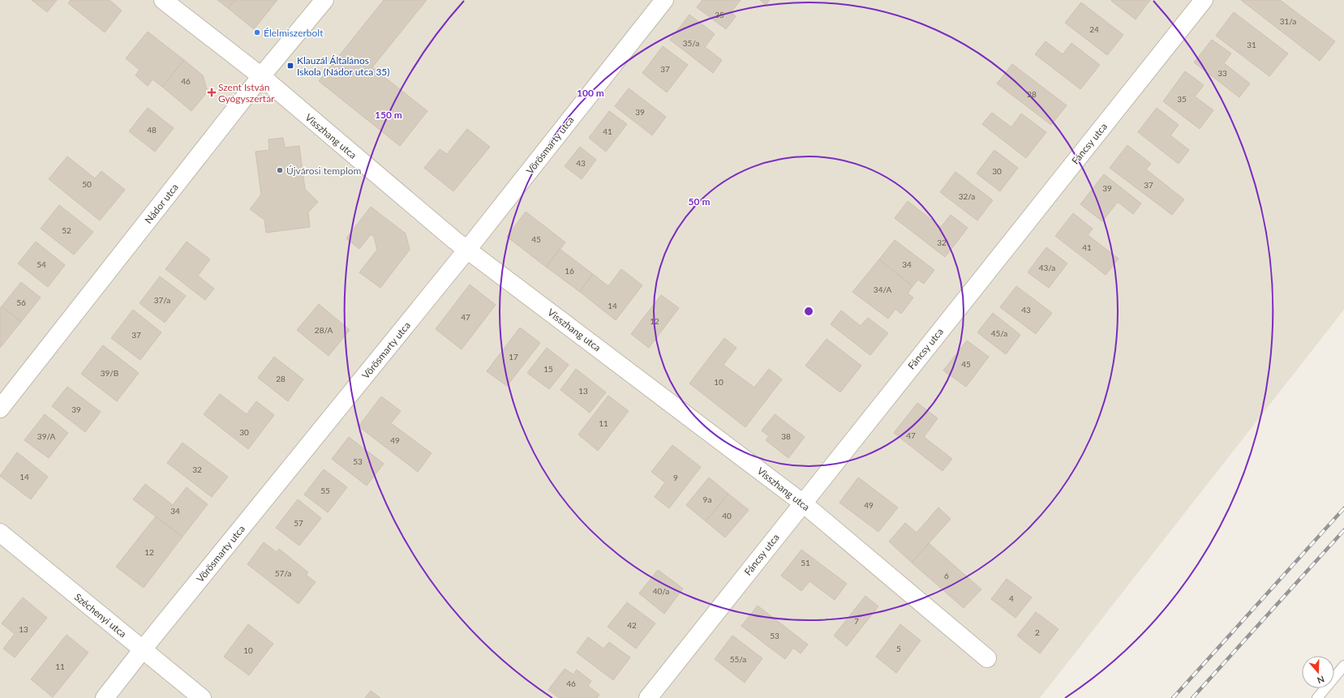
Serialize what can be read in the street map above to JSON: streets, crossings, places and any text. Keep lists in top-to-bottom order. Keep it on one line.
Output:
{"streets":{"street":["Visszhang utca","Fáncsy utca","Vörösmarty utca","Nádor utca","Széchenyi utca"]},"crossings":[["Visszhang utca","Fáncsy utca"],["Visszhang utca","Vörösmarty utca"],["Visszhang utca","Nádor utca"],["Vörösmarty utca","Széchenyi utca"]],"places":{"other":["Élelmiszerbolt","Újvárosi templom"],"transit":["Klauzál Általános Iskola (Nádor utca 35)"],"health":["Szent István Gyógyszertár"]},"house_numbers":["35","31/a","24","35/a","31","37","33","46","28","35","39","48","41","43","30","50","37","39","32/a","52","45","32","41","54","34","43/a","16","34/A","37/a","56","14","43","47","12","28/A","45/a","37","17","45","15","39/B","28","10","13","39","11","30","47","39/A","38","49","53","32","14","9","55","9a","49","34","40","57","12","51","57/a","6","40/a","4","7","42","13","2","53","5","10","55/a","11","46"],"north":"bottom","rings":["100 m","150 m","50 m"]}
